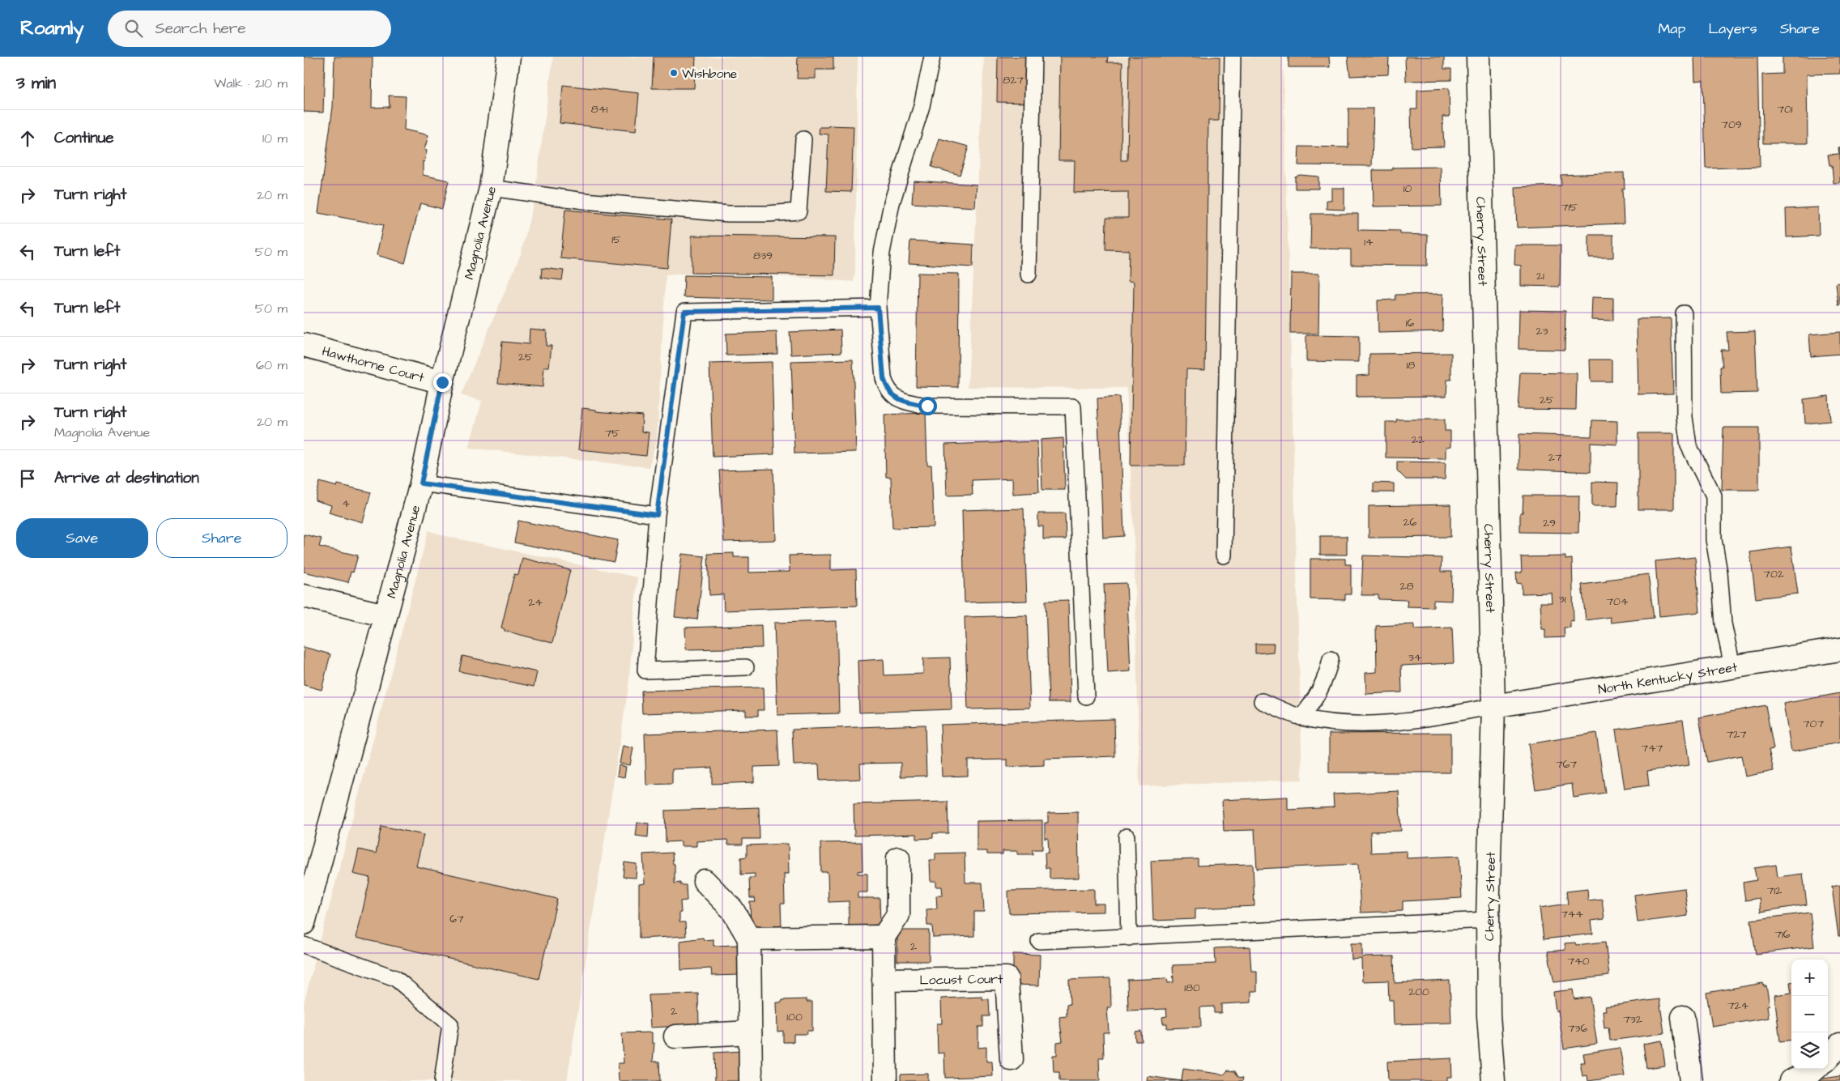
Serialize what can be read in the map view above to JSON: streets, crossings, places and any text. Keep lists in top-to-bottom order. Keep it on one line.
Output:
{"streets":{"street":["Magnolia Avenue","Cherry Street","Hawthorne Court","North Kentucky Street","Locust Court"]},"crossings":[["Magnolia Avenue","Hawthorne Court"],["Cherry Street","North Kentucky Street"]],"places":["Wishbone"],"house_numbers":["827","841","701","709","10","715","15","14","839","21","16","23","25","18","25","75","22","27","4","26","29","702","28","31","704","24","34","707","727","747","767","712","744","67","716","2","740","180","200","724","2","100","732","736"],"page":{"header":"Roamly","search":"Search here","nav":["Map","Layers","Share"],"heading":["3 min","Walk · 210 m"],"list":[["Continue","10 m"],["Turn right","20 m"],["Turn left","50 m"],["Turn left","50 m"],["Turn right","60 m"],["Turn right","Magnolia Avenue","20 m"],"Arrive at destination"],"buttons":["Save","Share"],"map_buttons":["+","−"]}}
